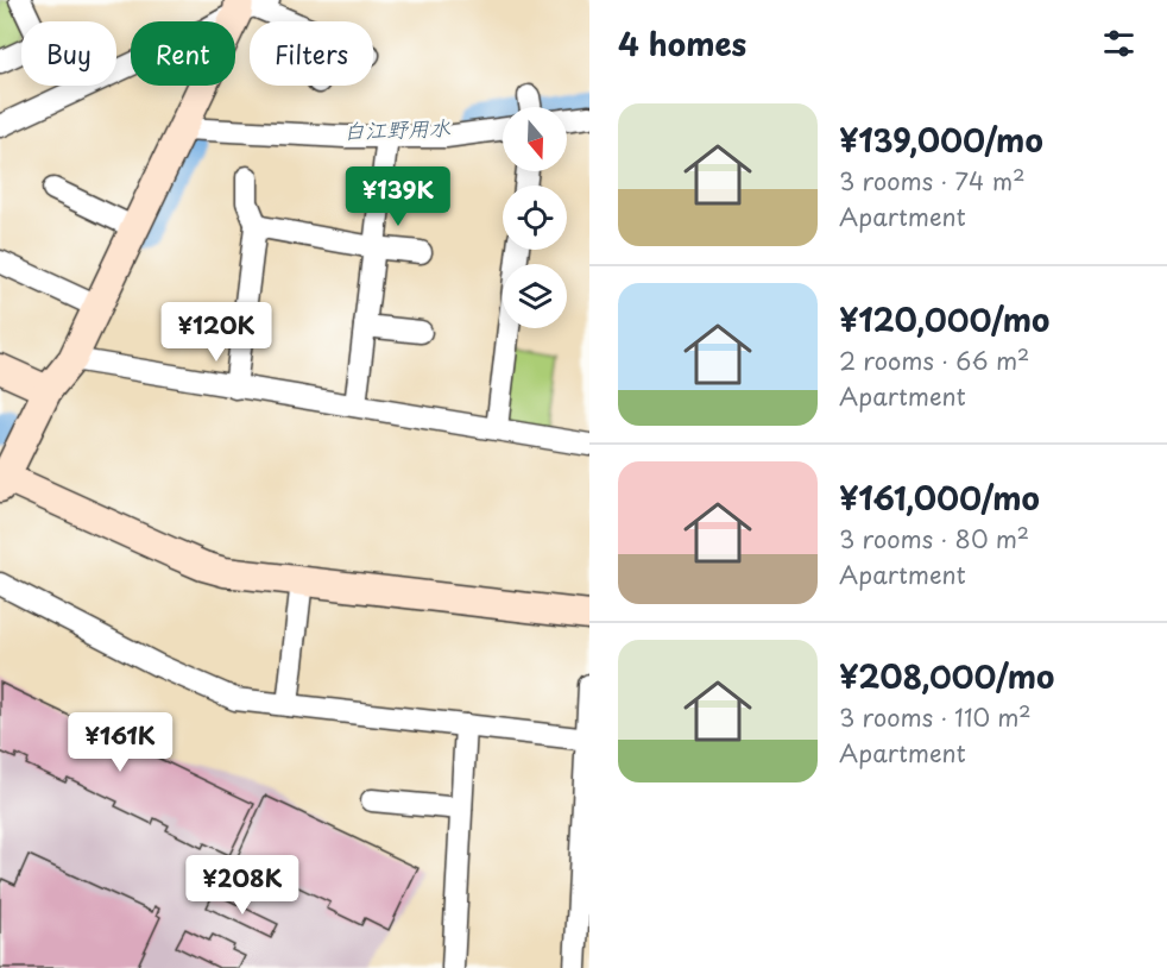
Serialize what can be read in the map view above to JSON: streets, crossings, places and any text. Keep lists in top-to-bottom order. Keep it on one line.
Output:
{"water":["白江野用水"],"north":"bottom","page":{"heading":"4 homes","chip":["Buy","Rent","Filters"],"list":[{"name":"¥139,000/mo","note":"3 rooms · 74 m² · Apartment"},{"name":"¥120,000/mo","note":"2 rooms · 66 m² · Apartment"},{"name":"¥161,000/mo","note":"3 rooms · 80 m² · Apartment"},{"name":"¥208,000/mo","note":"3 rooms · 110 m² · Apartment"}],"price":["¥139K","¥120K","¥161K","¥208K"]}}
